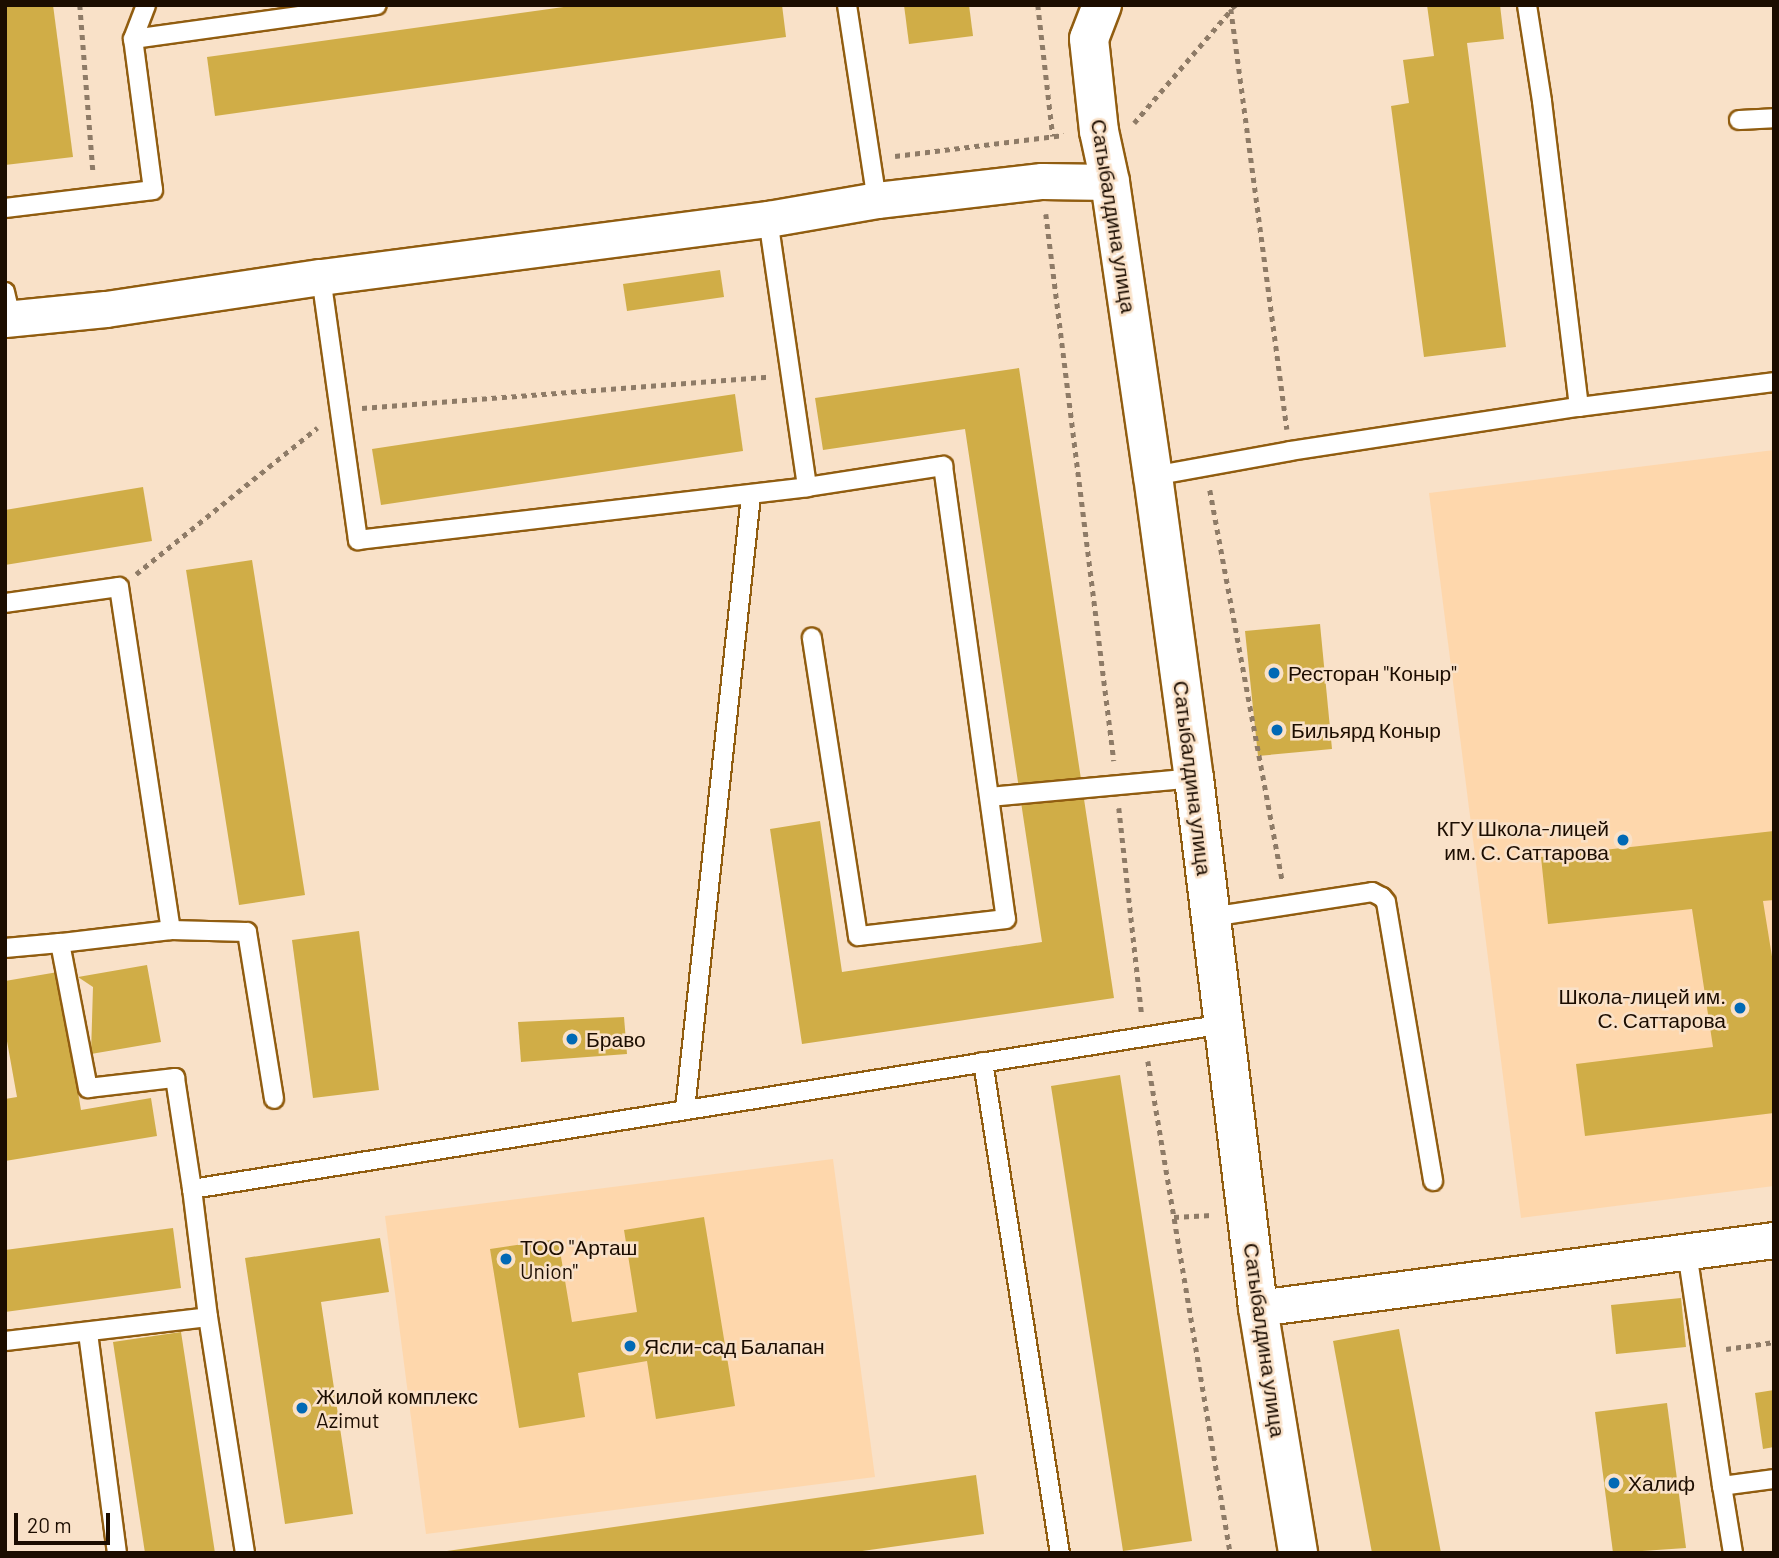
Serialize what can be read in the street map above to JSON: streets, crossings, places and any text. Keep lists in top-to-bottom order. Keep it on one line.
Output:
{"streets":{"street":["Сатыбалдина улица"]},"places":["Ресторан \"Коныр\"","Бильярд Коныр","КГУ Школа-лицей им. С. Саттарова","Школа-лицей им. С. Саттарова","Браво","ТОО \"Арташ Union\"","Ясли-сад Балапан","Жилой комплекс Azimut","Халиф"],"scale_bar":"20 m"}
